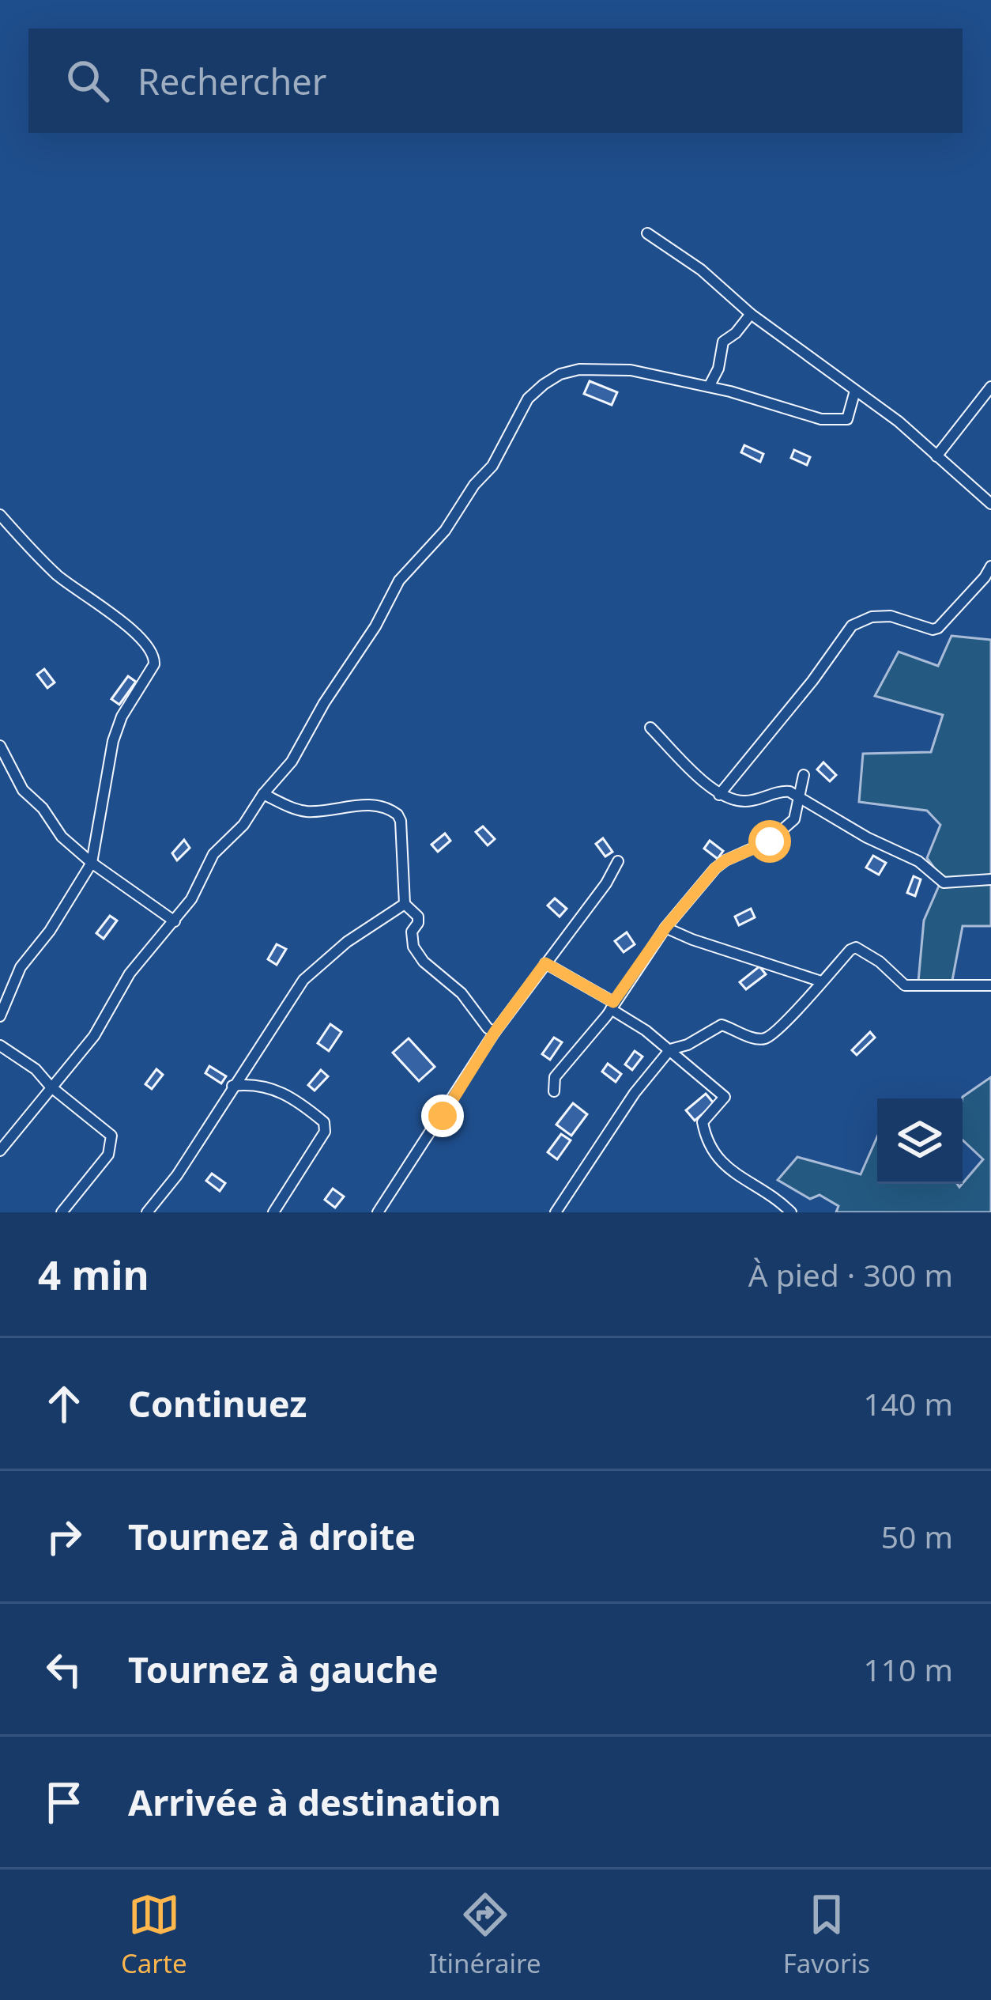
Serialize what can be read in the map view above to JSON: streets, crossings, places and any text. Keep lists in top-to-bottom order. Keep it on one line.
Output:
{"page":{"search":"Rechercher","heading":["4 min","À pied · 300 m"],"list":[["Continuez","140 m"],["Tournez à droite","50 m"],["Tournez à gauche","110 m"],"Arrivée à destination"],"nav":["Carte","Itinéraire","Favoris"]}}
